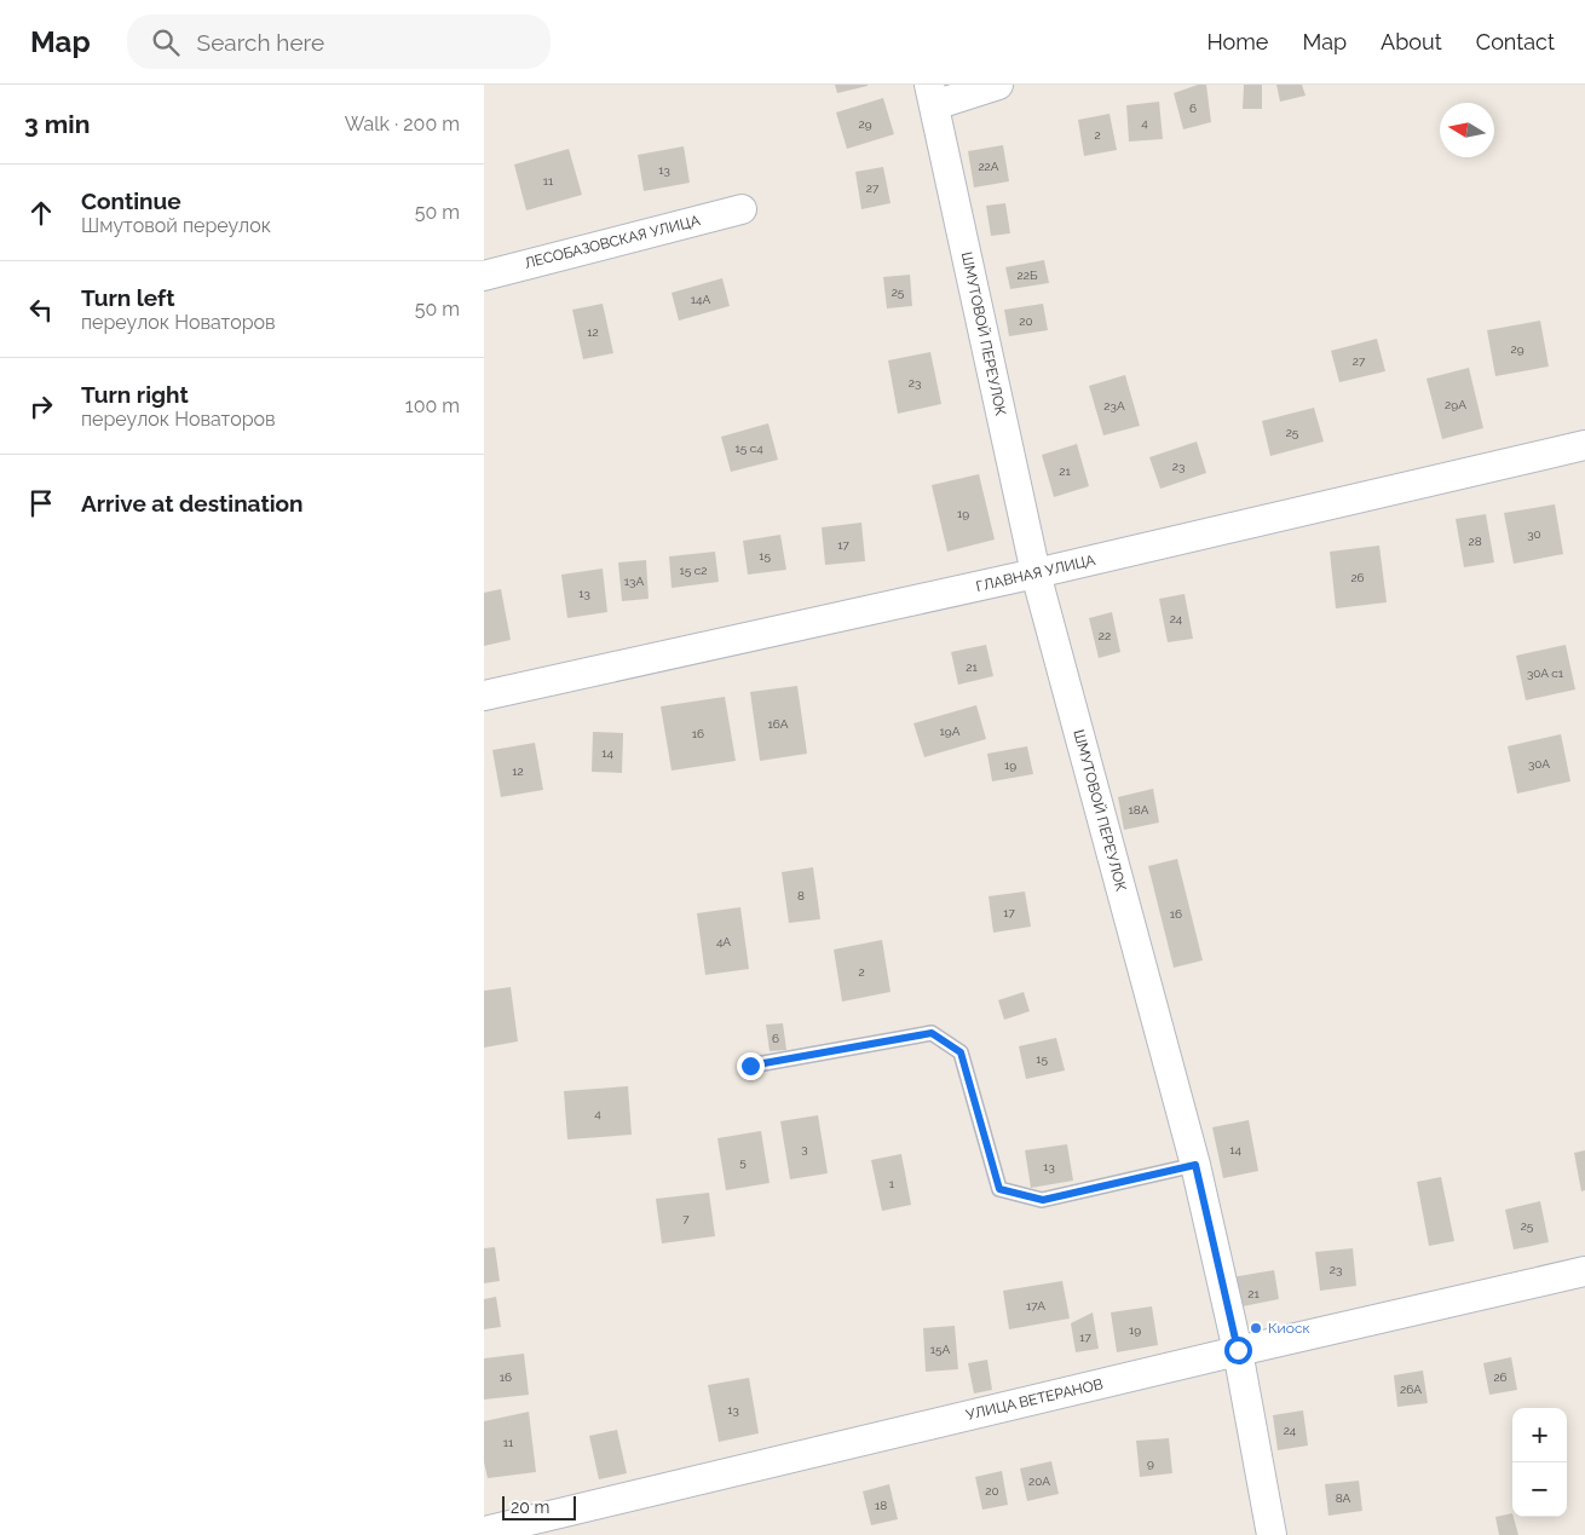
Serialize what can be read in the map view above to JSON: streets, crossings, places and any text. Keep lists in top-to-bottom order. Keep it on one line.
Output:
{"streets":{"street":["ЛЕСОБАЗОВСКАЯ УЛИЦА","ШМУТОВОЙ ПЕРЕУЛОК","ГЛАВНАЯ УЛИЦА","УЛИЦА ВЕТЕРАНОВ"]},"crossings":[["ШМУТОВОЙ ПЕРЕУЛОК","ГЛАВНАЯ УЛИЦА"],["ШМУТОВОЙ ПЕРЕУЛОК","УЛИЦА ВЕТЕРАНОВ"]],"places":["Киоск"],"house_numbers":["6","4","29","2","22А","13","11","27","22Б","25","14А","20","12","29","27","23","29А","23А","25","15 с4","23","21","19","30","28","17","15","15 с2","26","13А","13","24","22","21","30А с1","16А","19А","16","14","30А","19","12","18А","8","17","16","4А","2","6","15","4","3","14","5","13","1","7","25","23","21","17А","19","17","15А","16","26","26А","13","24","11","9","20А","20","8А","18"],"scale_bar":"20 m","north":"left","page":{"header":"Map","search":"Search here","nav":["Home","Map","About","Contact"],"heading":["3 min","Walk · 200 m"],"list":[["Continue","Шмутовой переулок","50 m"],["Turn left","переулок Новаторов","50 m"],["Turn right","переулок Новаторов","100 m"],"Arrive at destination"],"map_buttons":["+","−"],"scale":"20 m"}}
